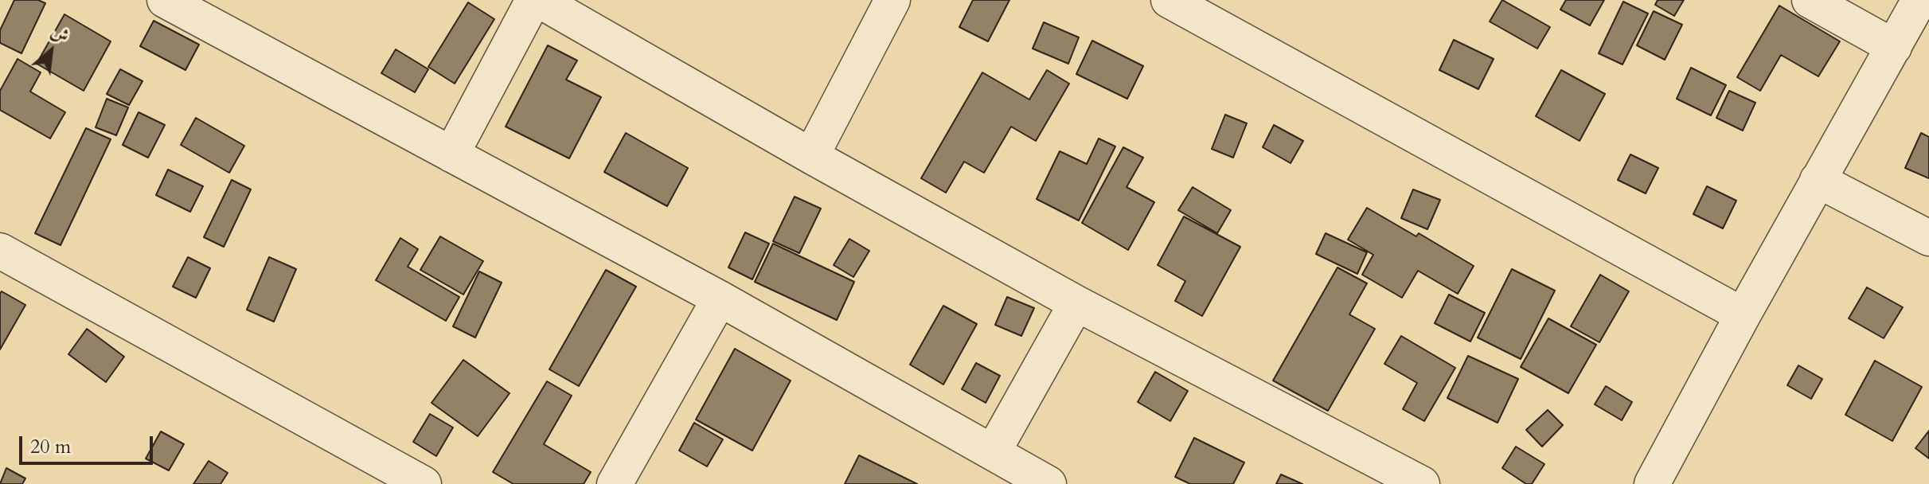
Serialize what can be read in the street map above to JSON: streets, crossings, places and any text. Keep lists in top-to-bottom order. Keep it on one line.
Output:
{"scale_bar":"20 m","north":"top right"}
